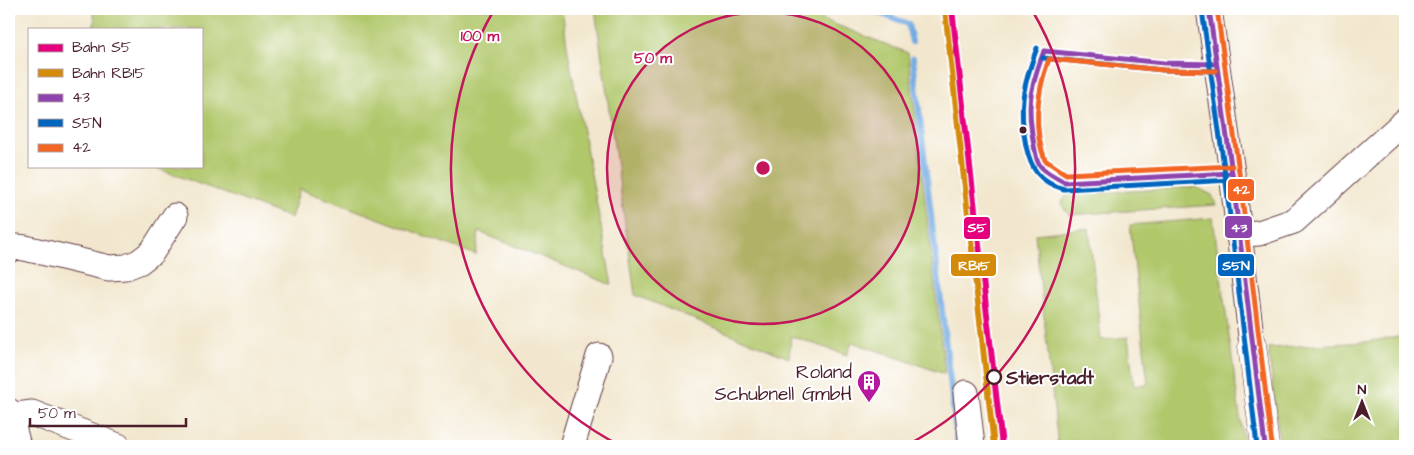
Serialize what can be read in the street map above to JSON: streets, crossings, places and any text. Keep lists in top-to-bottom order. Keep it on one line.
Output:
{"places":{"other":["Stierstadt"],"building":["Roland Schubnell GmbH"]},"lines":["rail line S5","transit line 43","transit line 42","rail line RB15","transit line S5N"],"legend":["Bahn S5","Bahn RB15","43","S5N","42"],"scale_bar":"50 m","north":"top","rings":["100 m","50 m"]}
